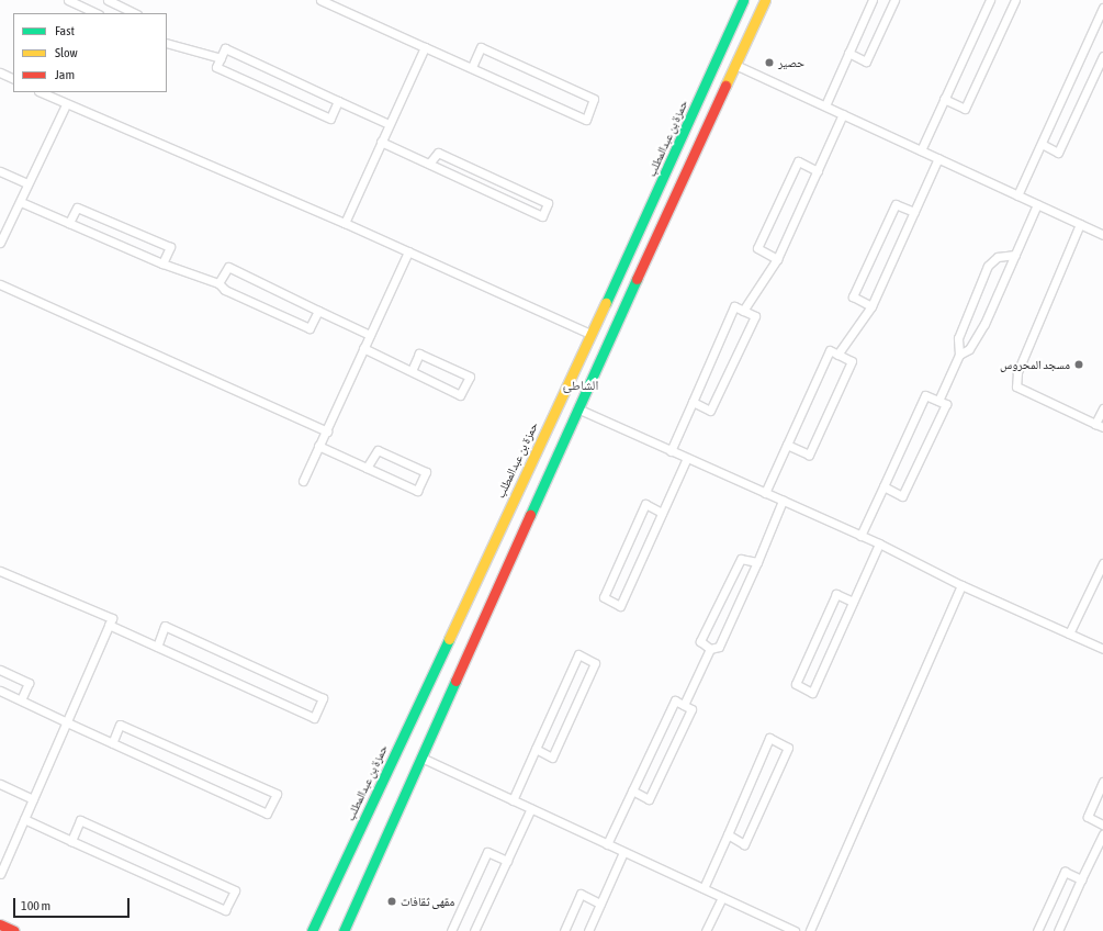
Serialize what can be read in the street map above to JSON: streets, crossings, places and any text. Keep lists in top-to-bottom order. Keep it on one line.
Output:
{"streets":{"street":["حمزة بن عبدالمطلب"]},"districts":["الشاطئ"],"places":["حصير","مسجد المحروس","مقهى ثقافات"],"legend":["Fast","Slow","Jam"],"scale_bar":"100 m"}
